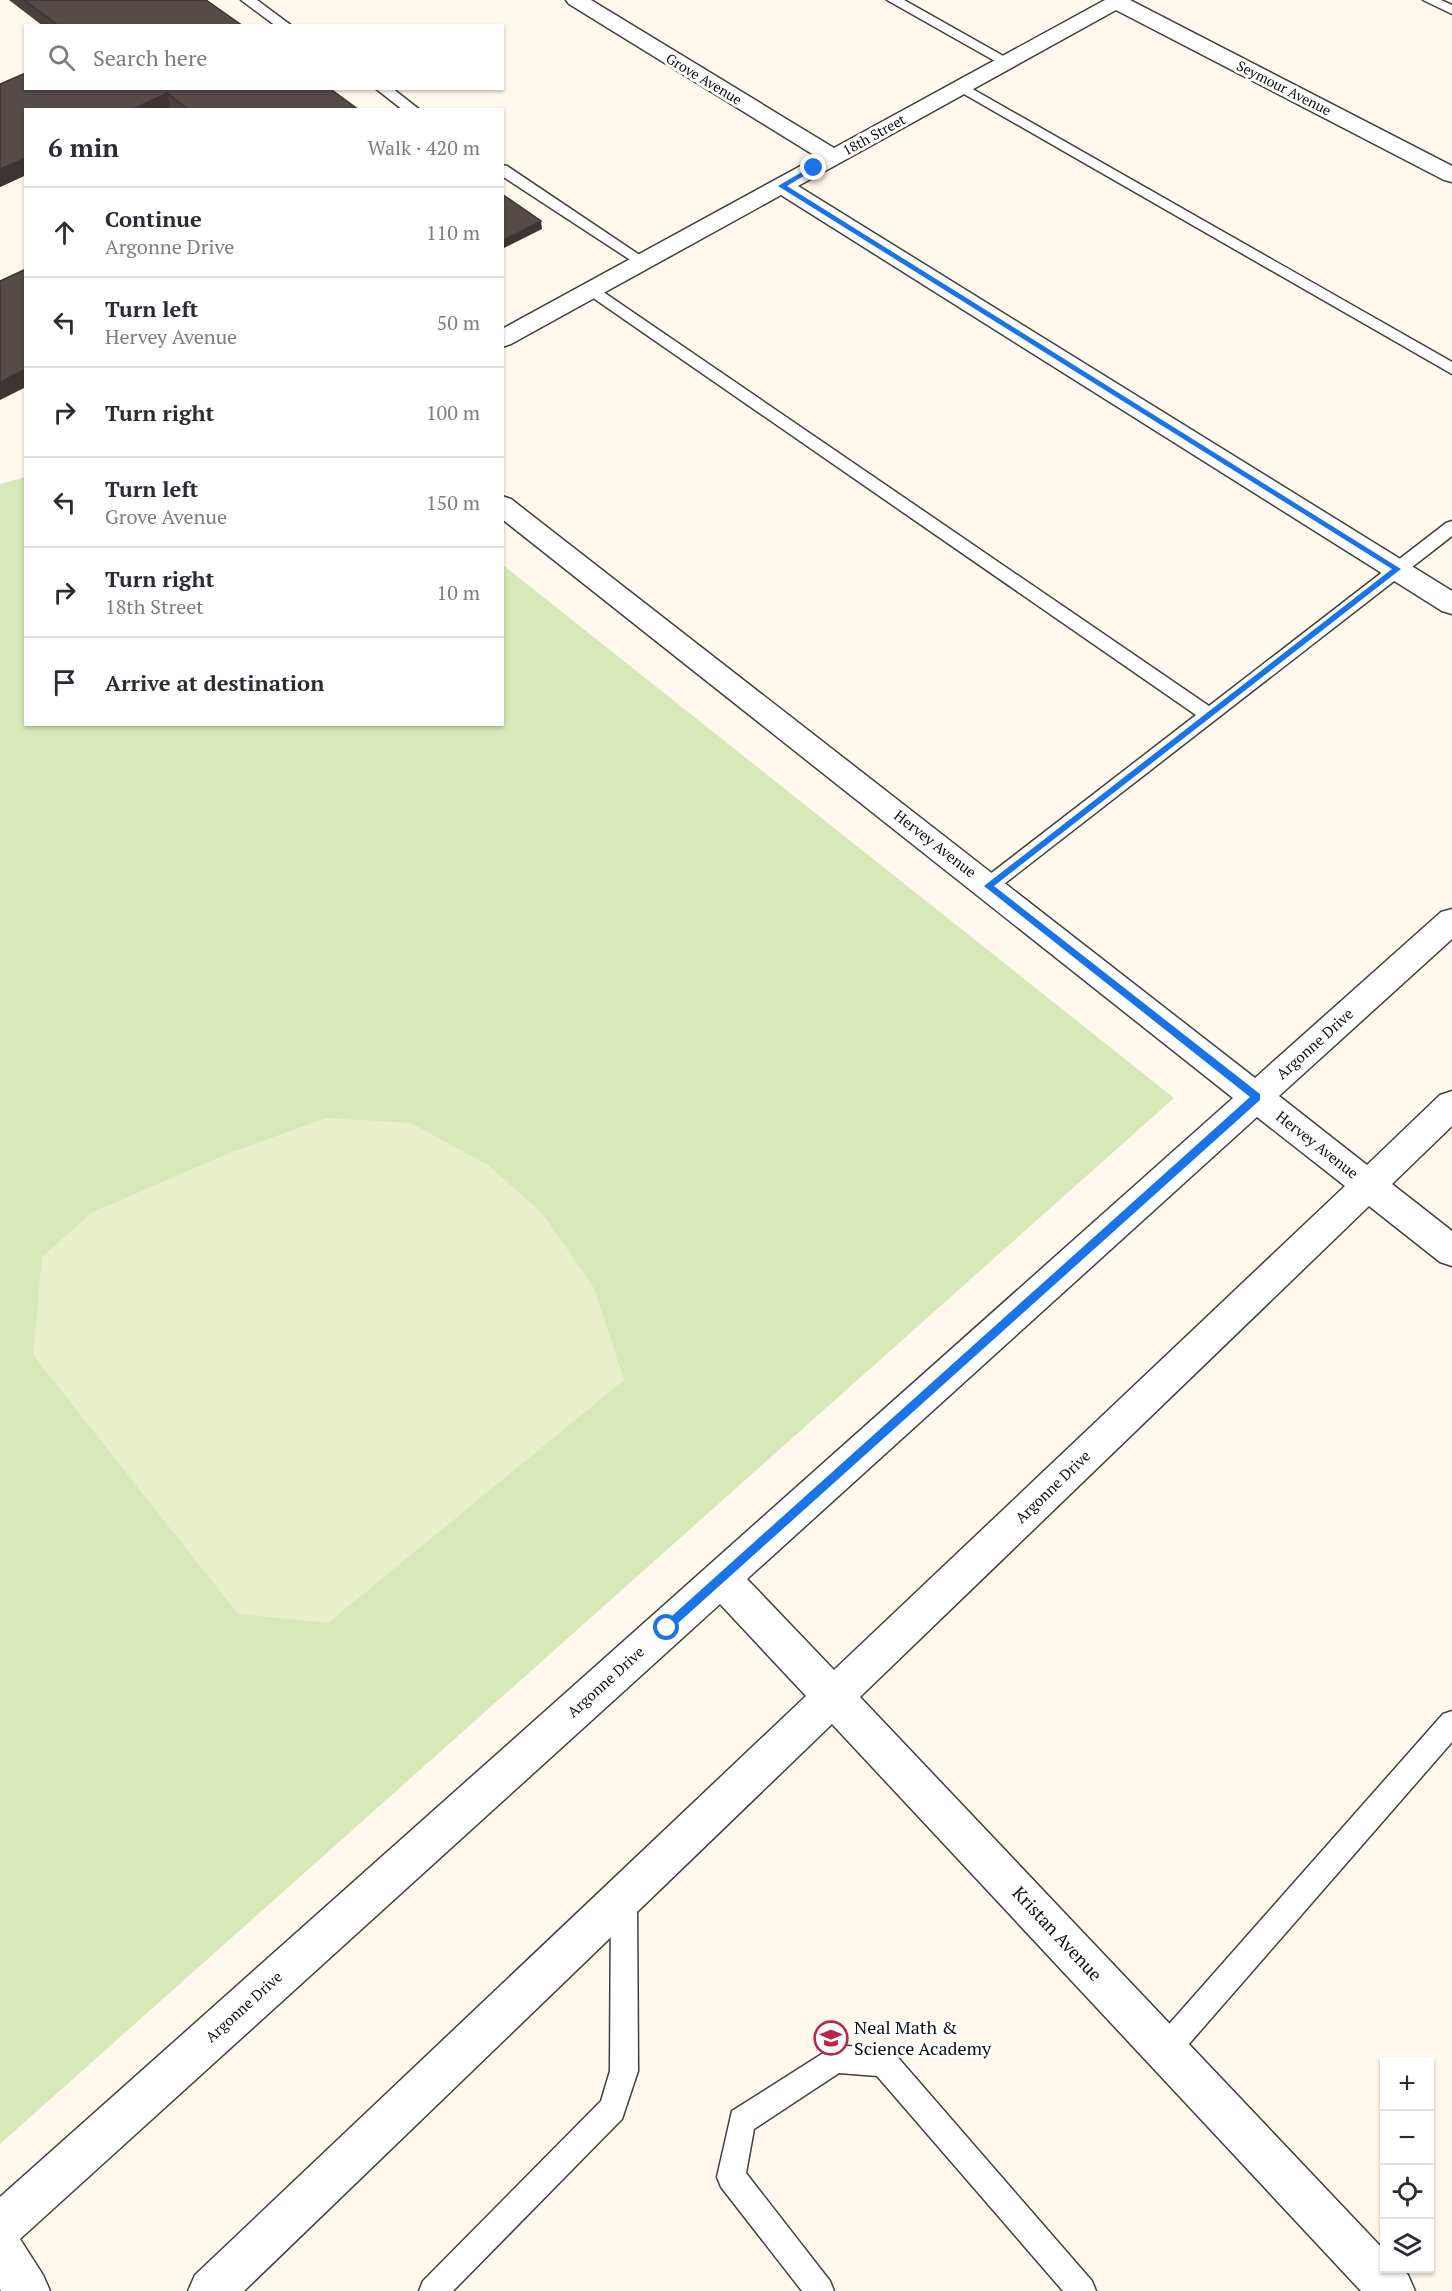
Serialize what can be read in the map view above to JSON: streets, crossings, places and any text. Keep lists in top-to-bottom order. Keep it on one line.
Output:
{"streets":{"street":["Grove Avenue","Seymour Avenue","18th Street","Hervey Avenue","Argonne Drive","Kristan Avenue"]},"crossings":[["Grove Avenue","18th Street"],["Seymour Avenue","18th Street"],["Hervey Avenue","Argonne Drive"],["Argonne Drive","Kristan Avenue"]],"places":{"school or university":["Neal Math & Science Academy"]},"page":{"search":"Search here","heading":["6 min","Walk · 420 m"],"list":[["Continue","Argonne Drive","110 m"],["Turn left","Hervey Avenue","50 m"],["Turn right","100 m"],["Turn left","Grove Avenue","150 m"],["Turn right","18th Street","10 m"],"Arrive at destination"],"map_buttons":["+","−"]}}
